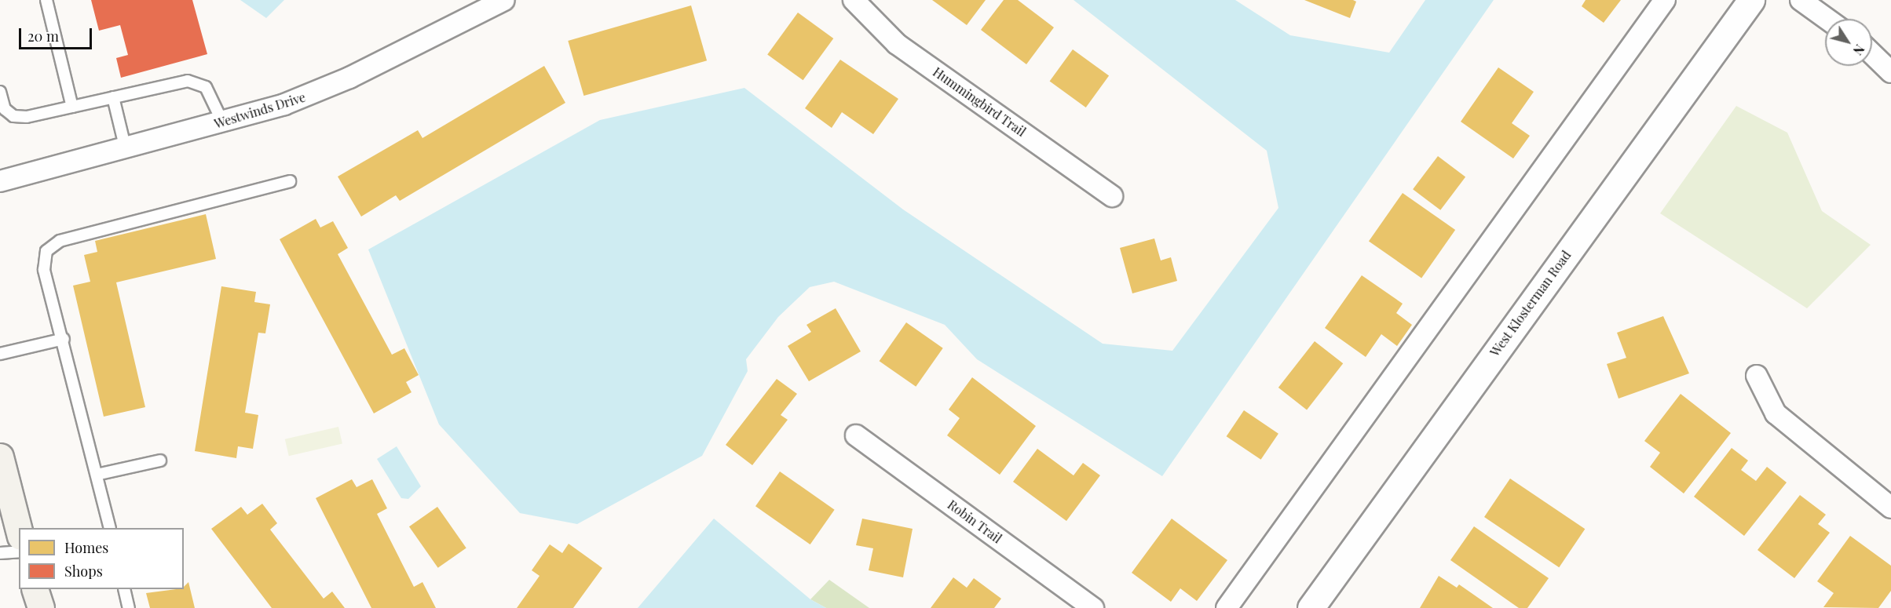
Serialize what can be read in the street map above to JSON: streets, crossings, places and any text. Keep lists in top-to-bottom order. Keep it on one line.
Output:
{"streets":{"street":["Hummingbird Trail","Westwinds Drive","West Klosterman Road","Robin Trail"]},"legend":["Homes","Shops"],"scale_bar":"20 m","north":"bottom right"}
